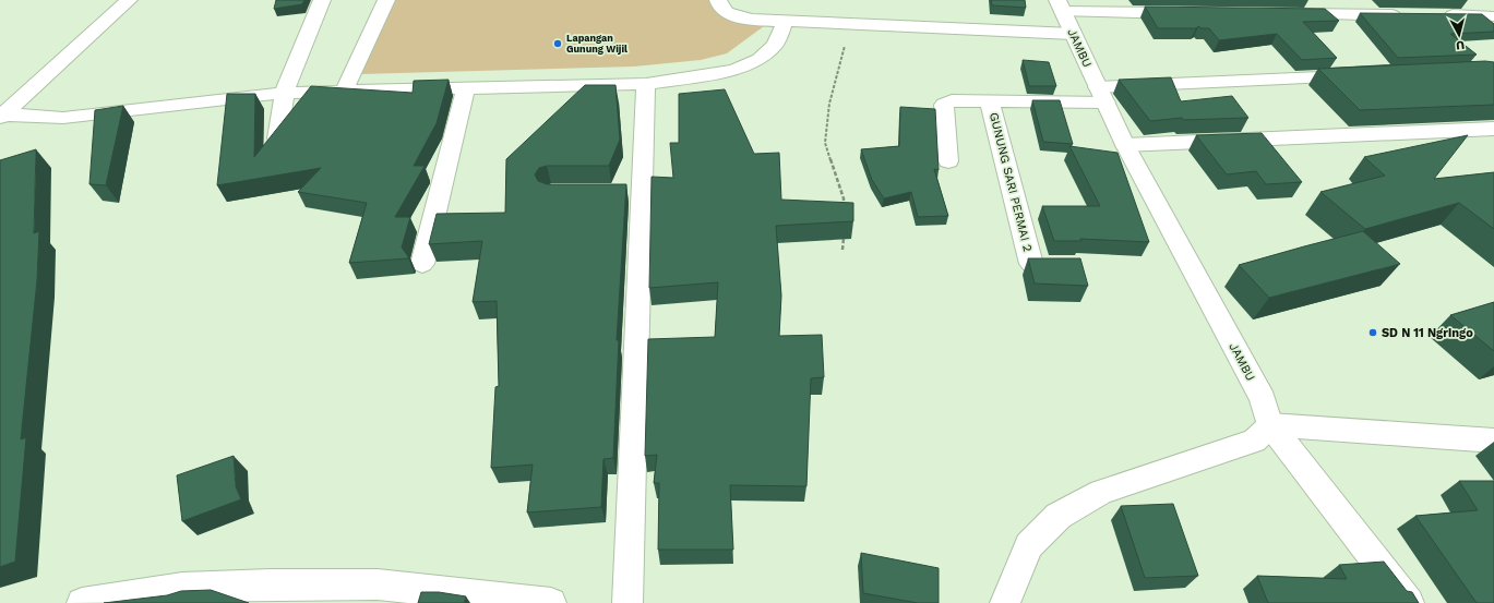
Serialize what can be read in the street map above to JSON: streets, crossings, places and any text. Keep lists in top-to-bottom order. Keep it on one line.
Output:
{"streets":{"street":["JAMBU","GUNUNG SARI PERMAI 2"]},"crossings":[["JAMBU","GUNUNG SARI PERMAI 2"]],"places":["Lapangan Gunung Wijil","SD N 11 Ngringo"],"north":"bottom"}
